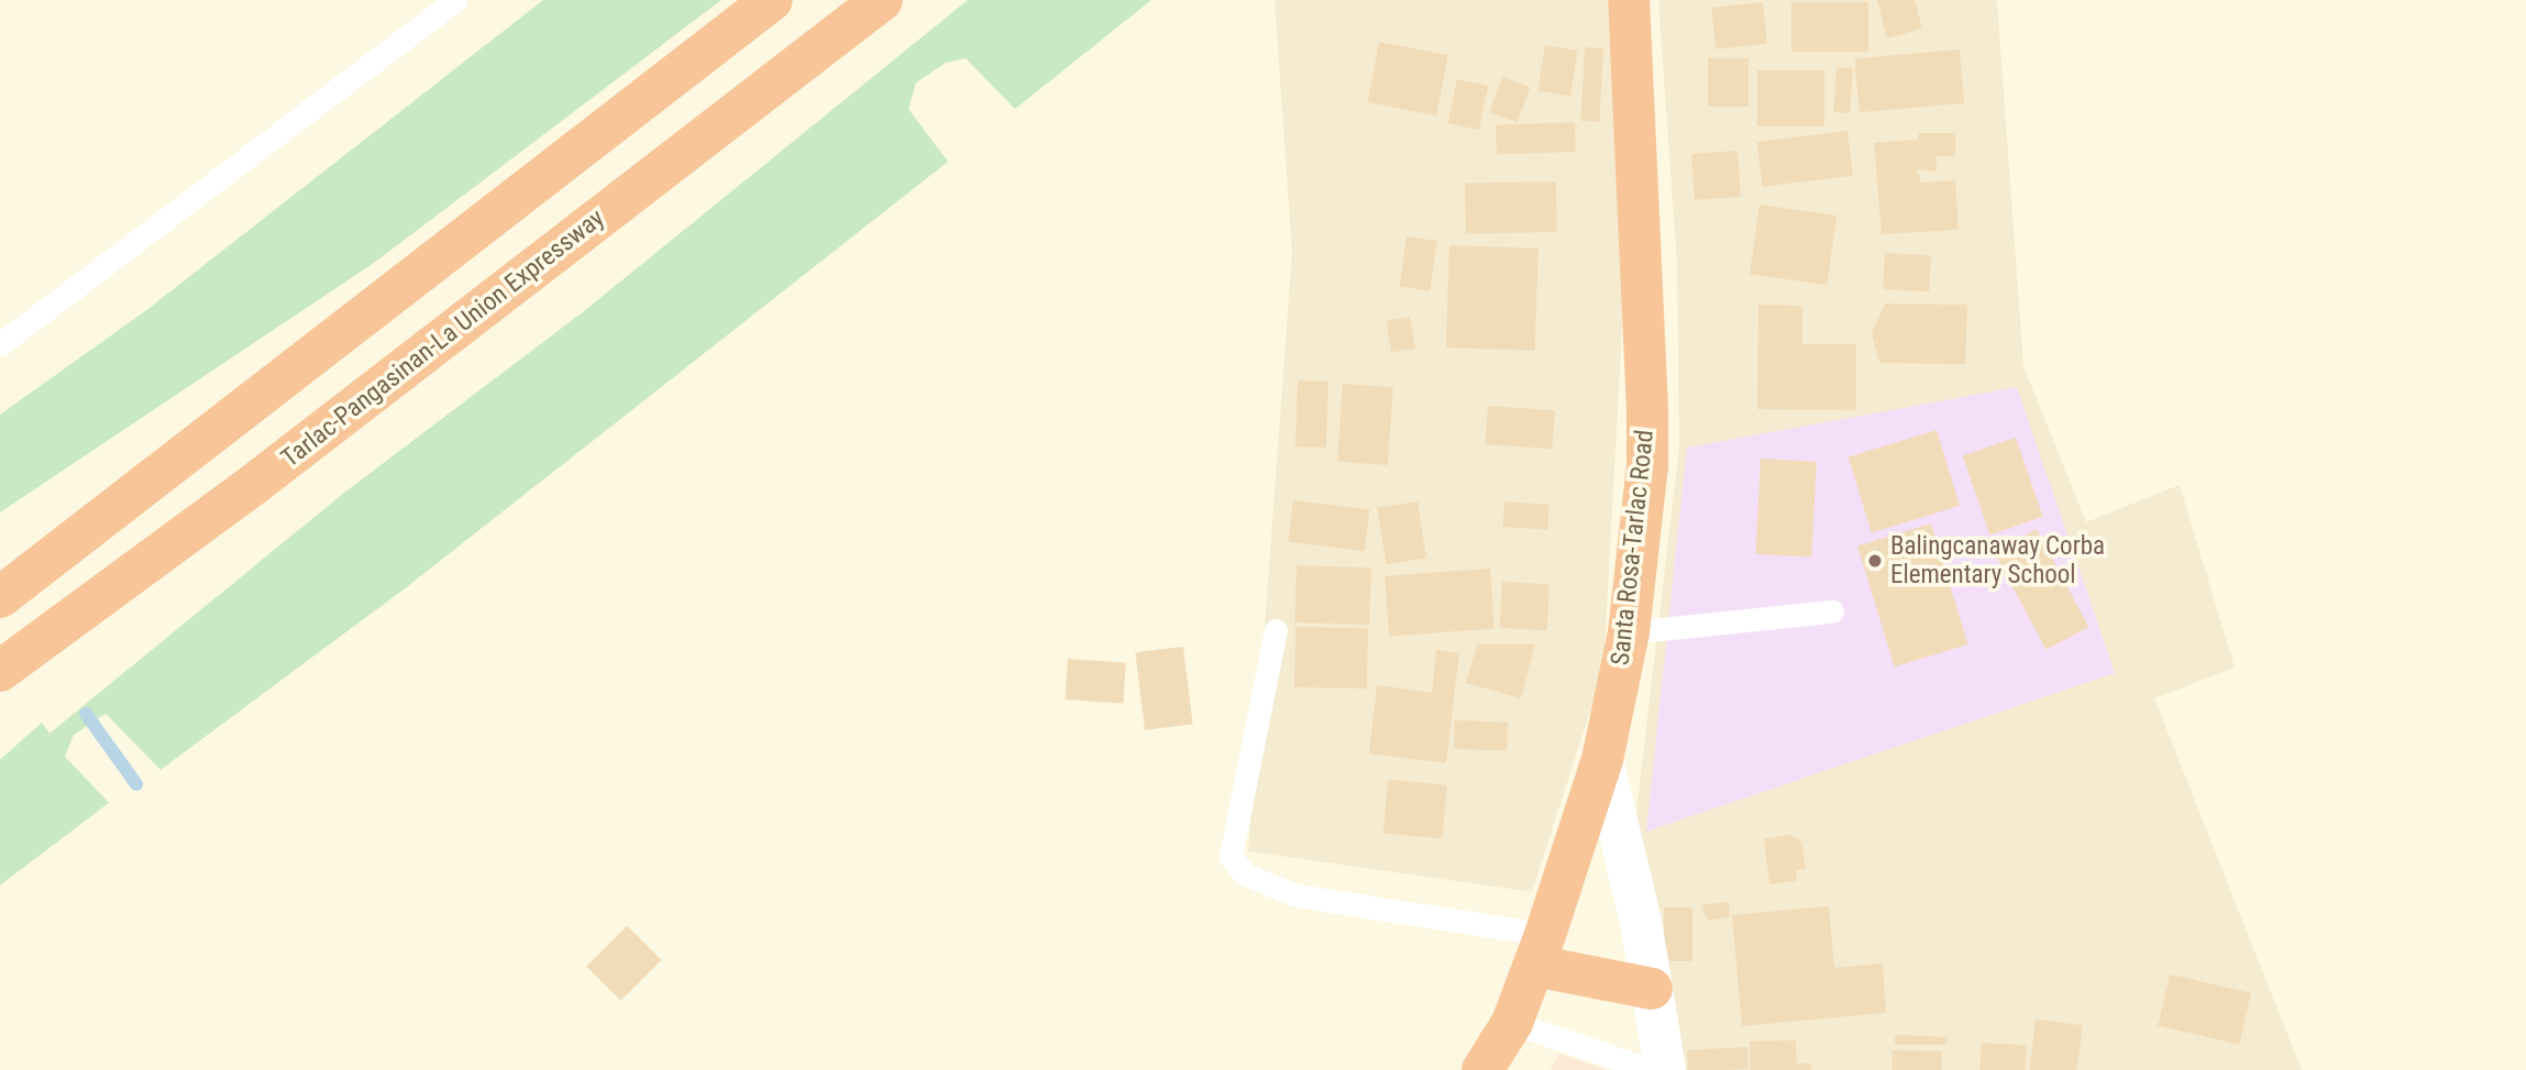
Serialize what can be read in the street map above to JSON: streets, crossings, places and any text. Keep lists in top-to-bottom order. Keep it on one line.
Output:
{"streets":{"highway":["Tarlac-Pangasinan-La Union Expressway","Santa Rosa-Tarlac Road"]},"places":["Balingcanaway Corba Elementary School"]}
